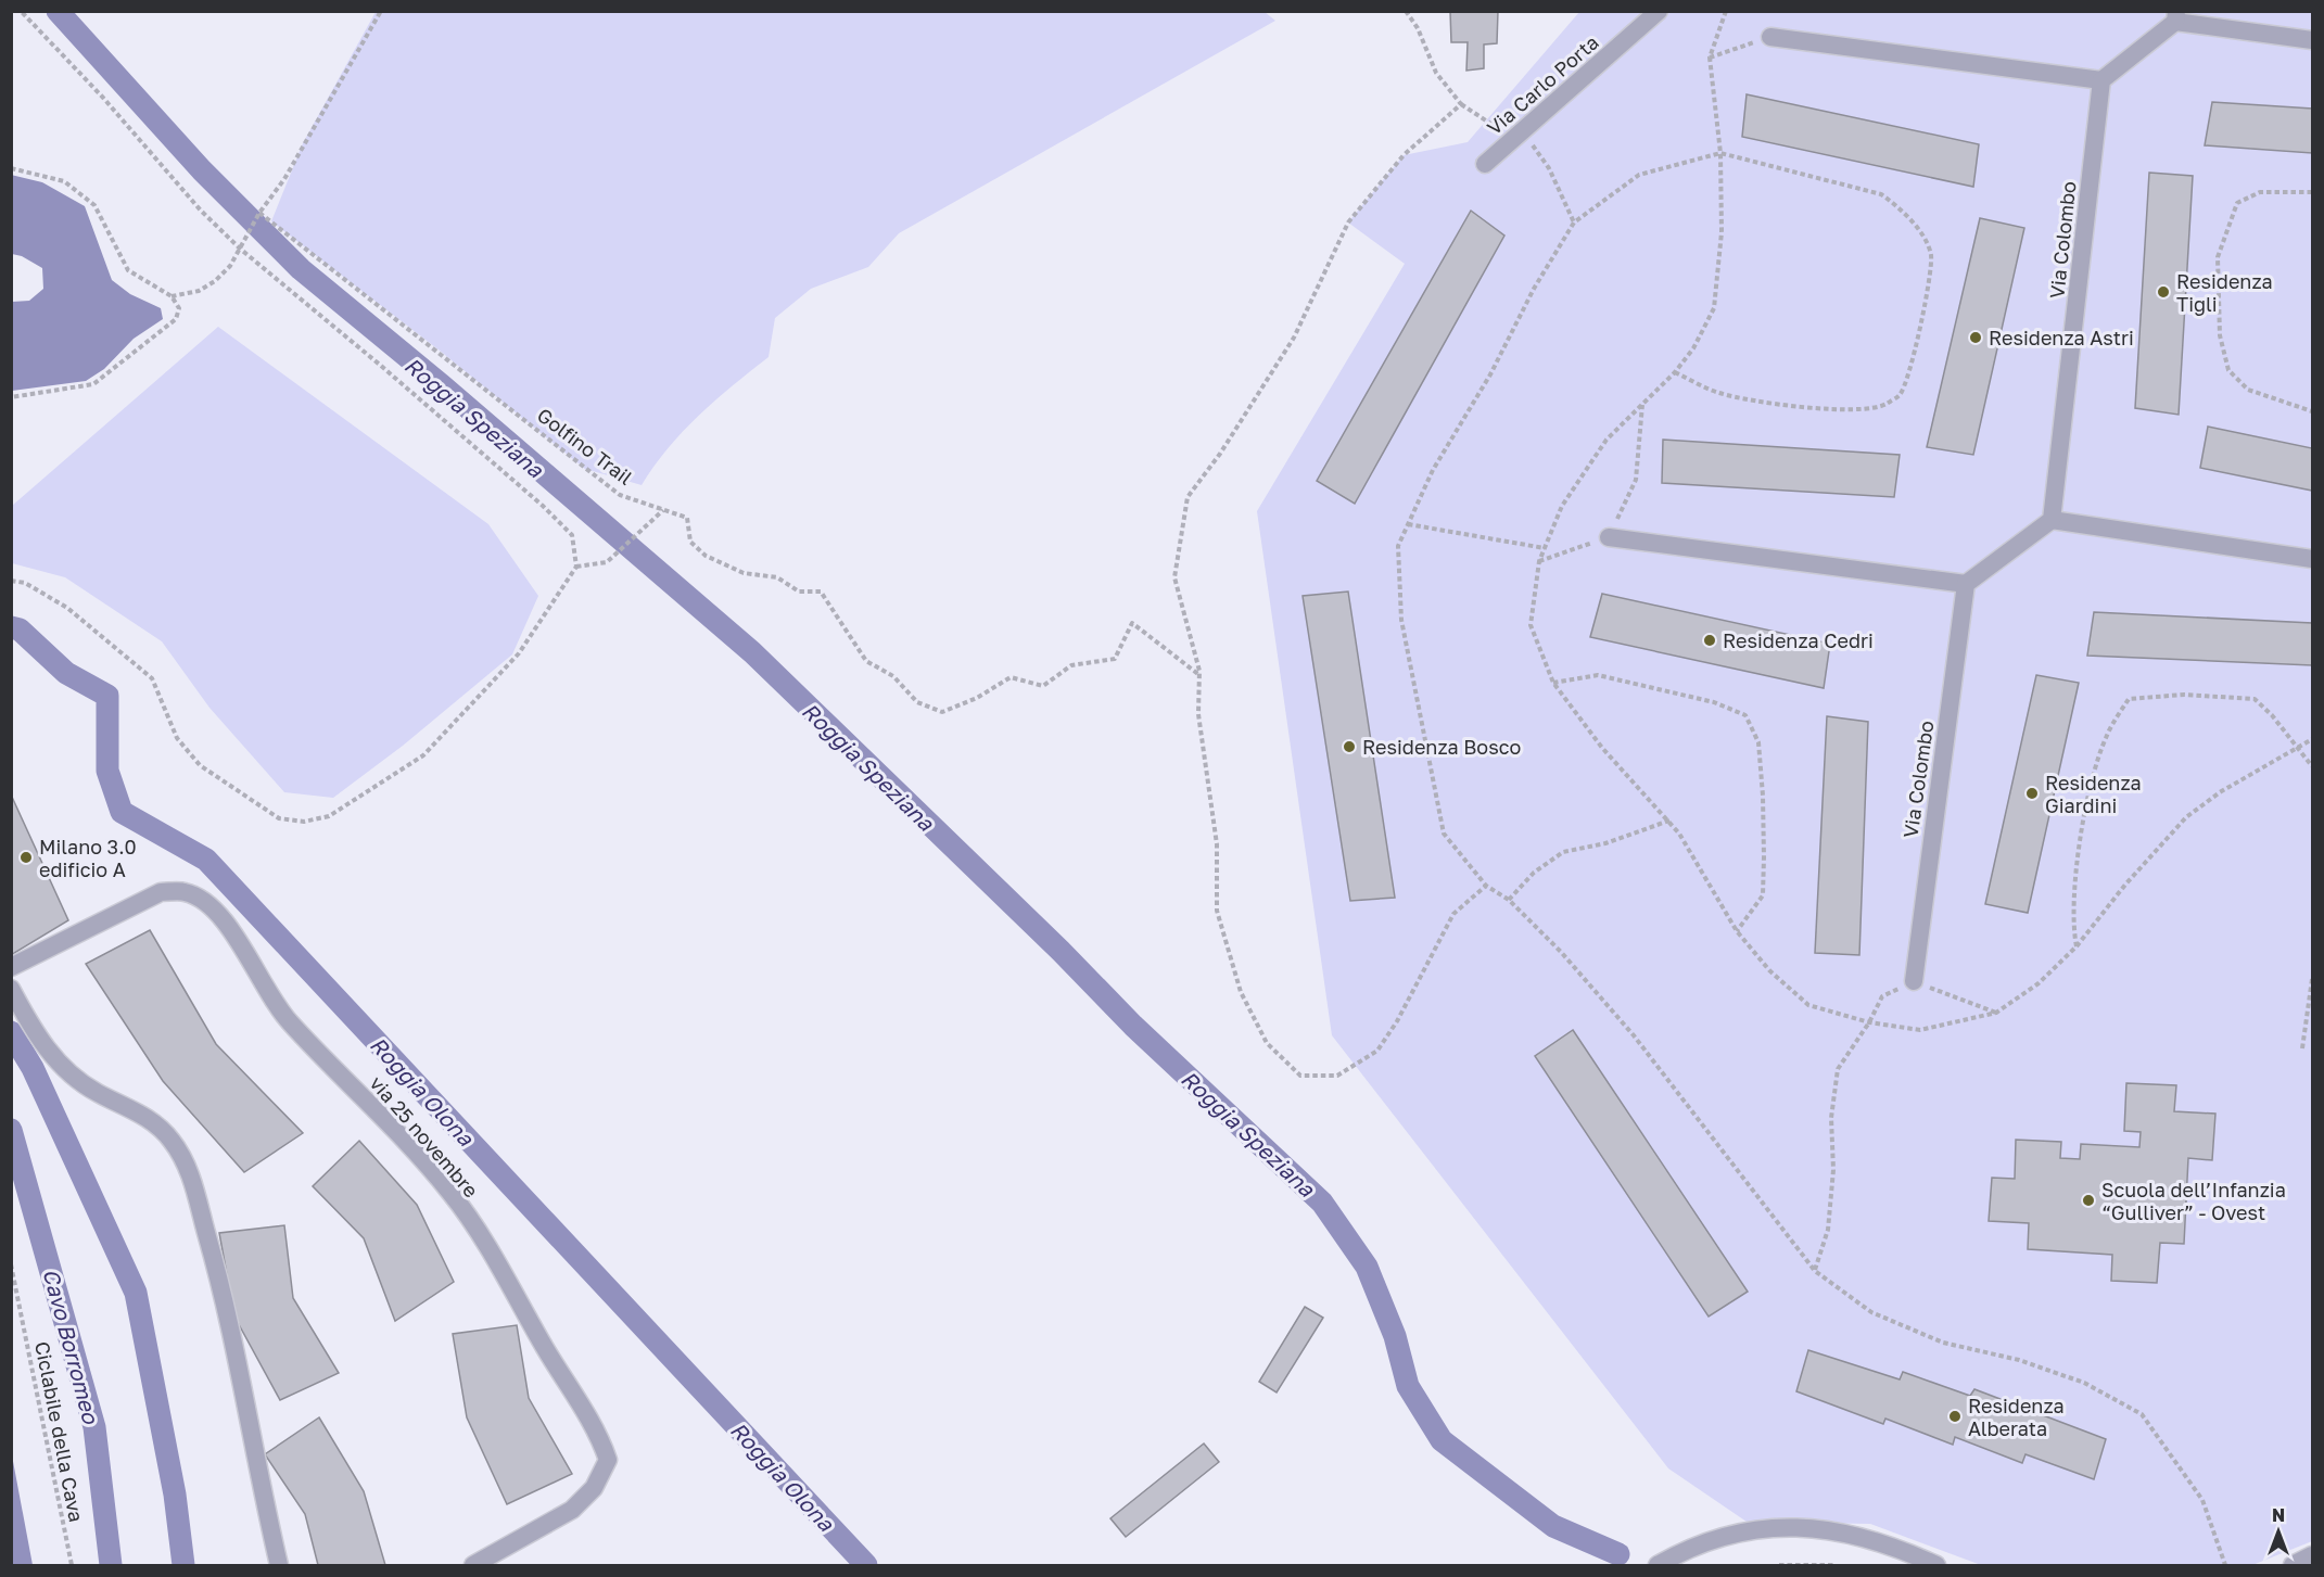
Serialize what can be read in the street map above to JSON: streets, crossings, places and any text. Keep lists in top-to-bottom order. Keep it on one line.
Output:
{"streets":{"street":["Via Carlo Porta","Via Colombo","via 25 novembre"],"path":["Golfino Trail","Ciclabile della Cava"]},"water":["Roggia Speziana","Roggia Olona","Cavo Borromeo"],"places":["Residenza Tigli","Residenza Astri","Residenza Cedri","Residenza Bosco","Residenza Giardini","Milano 3.0 edificio A","Scuola dell’Infanzia “Gulliver” - Ovest","Residenza Alberata"],"north":"top"}
